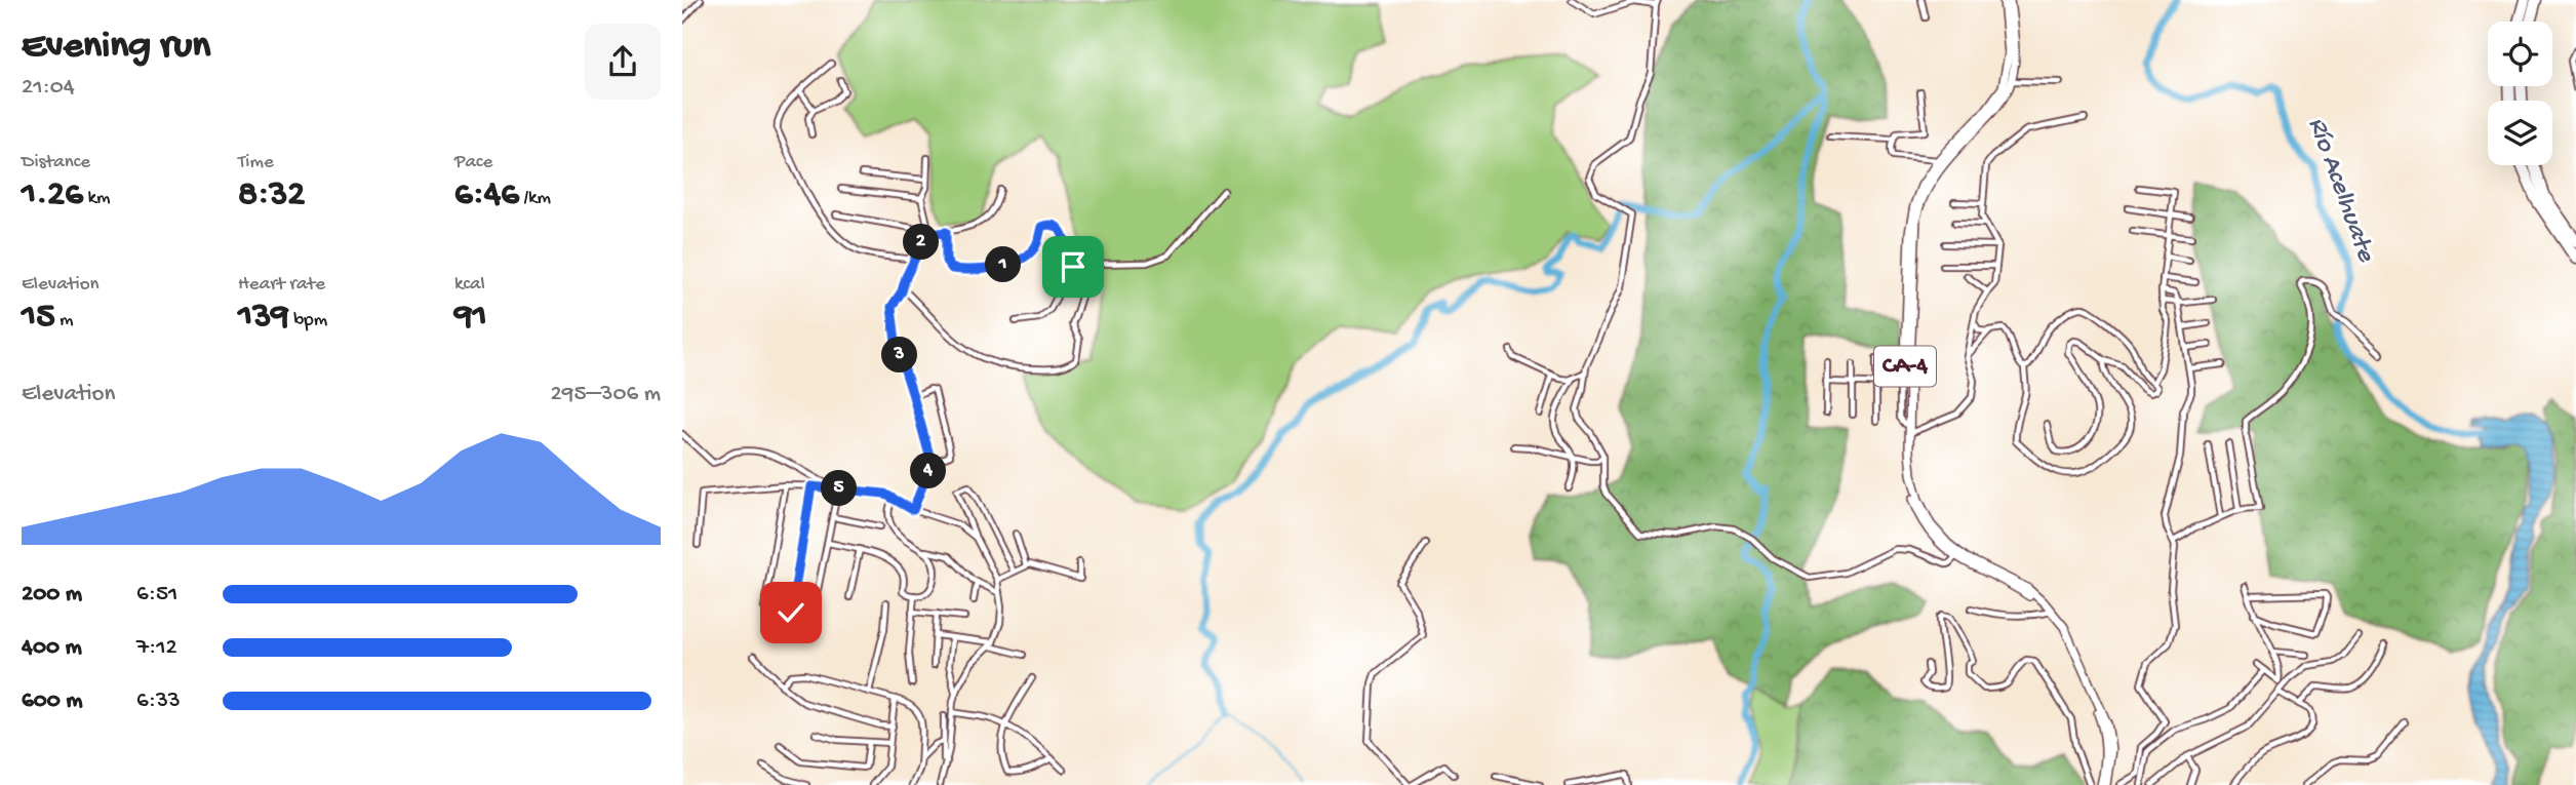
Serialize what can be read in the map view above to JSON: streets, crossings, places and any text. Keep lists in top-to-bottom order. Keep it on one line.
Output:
{"streets":{"main road":["CA-4"]},"water":["Río Acelhuate"],"page":{"heading":["Evening run","21:04"],"stats":[["Distance","1.26 km"],["Time","8:32"],["Pace","6:46 /km"],["Elevation","15 m"],["Heart rate","139 bpm"],["kcal","91"]],"pins":["2","1","3","4","5"],"chart":["Elevation","295–306 m"],"list":[{"name":"200 m","note":"6:51"},{"name":"400 m","note":"7:12"},{"name":"600 m","note":"6:33"}]}}
